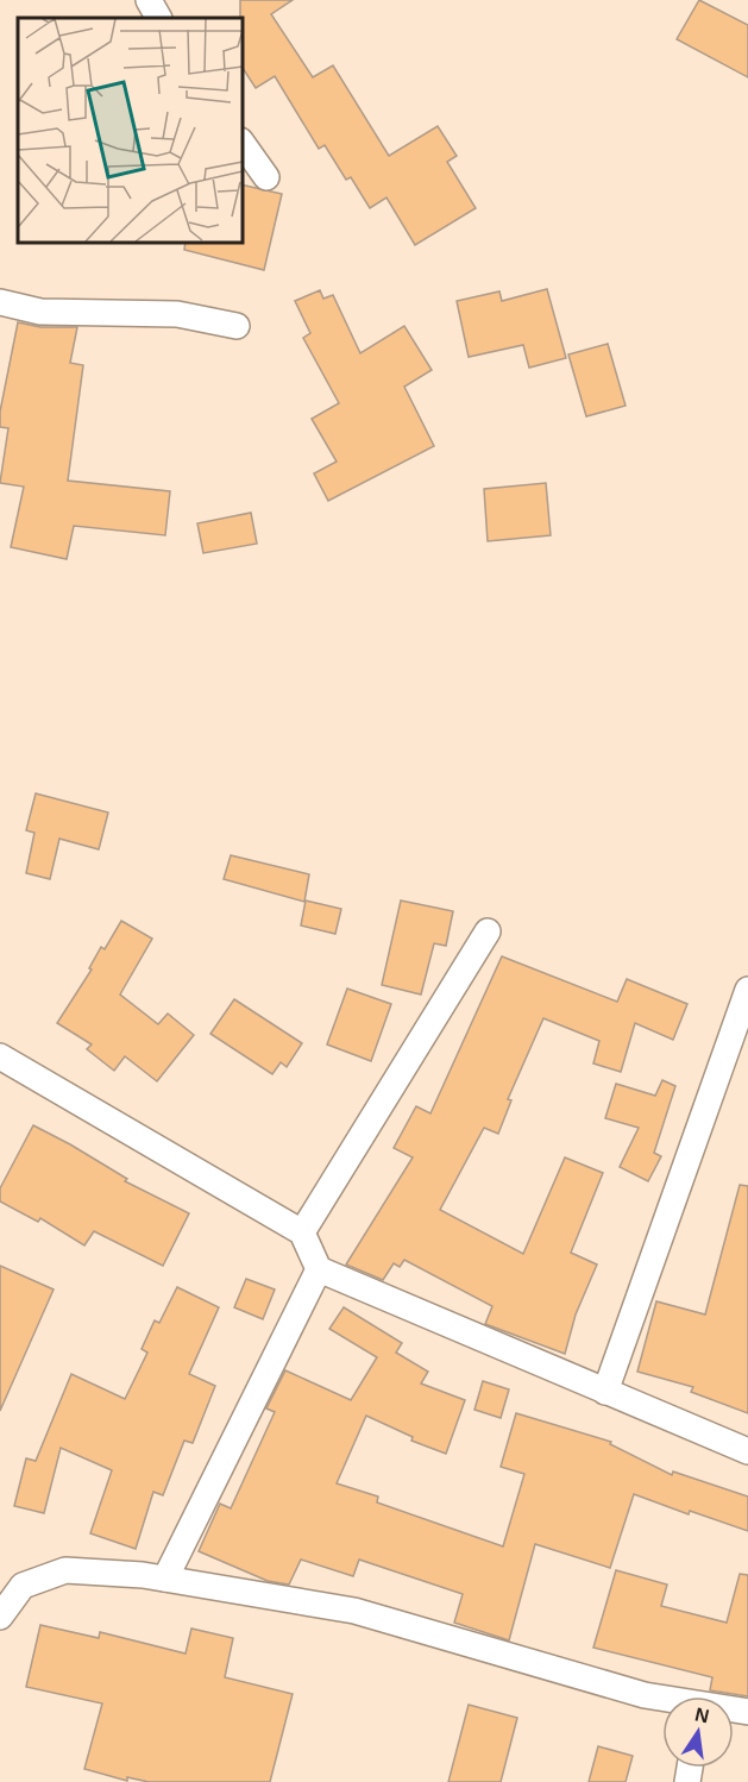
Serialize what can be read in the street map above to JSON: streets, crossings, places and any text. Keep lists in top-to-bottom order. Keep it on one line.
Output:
{"north":"top"}
